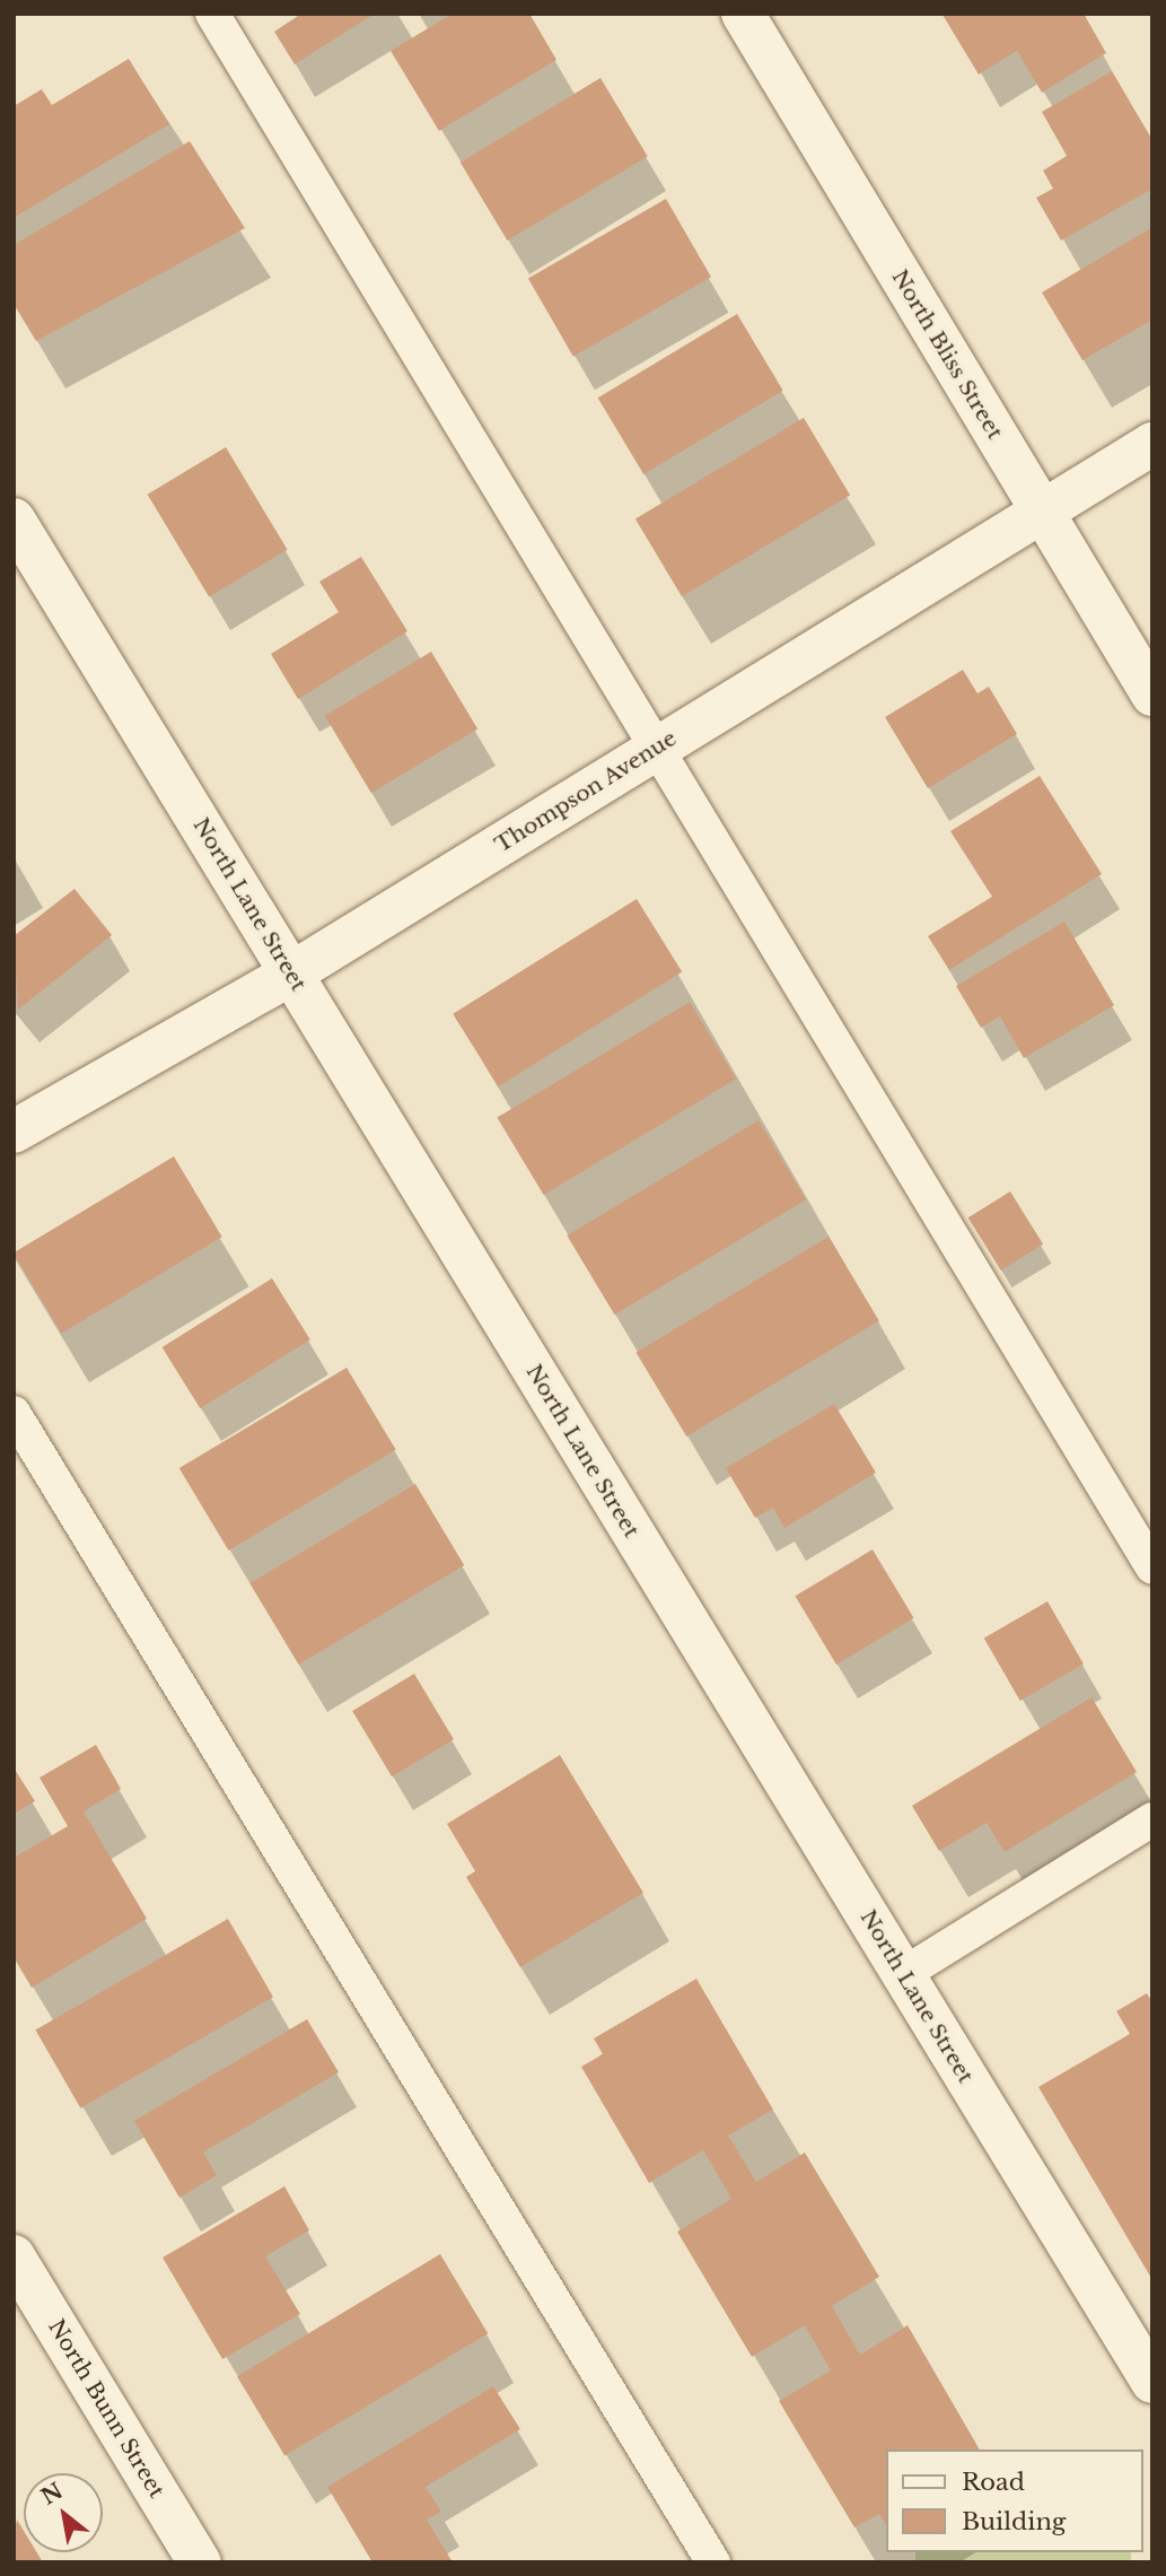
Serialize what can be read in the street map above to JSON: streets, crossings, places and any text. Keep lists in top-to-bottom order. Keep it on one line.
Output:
{"streets":{"street":["North Bliss Street","Thompson Avenue","North Lane Street","North Bunn Street"]},"crossings":[["North Bliss Street","Thompson Avenue"],["Thompson Avenue","North Lane Street"]],"legend":["Road","Building"],"north":"top left"}
